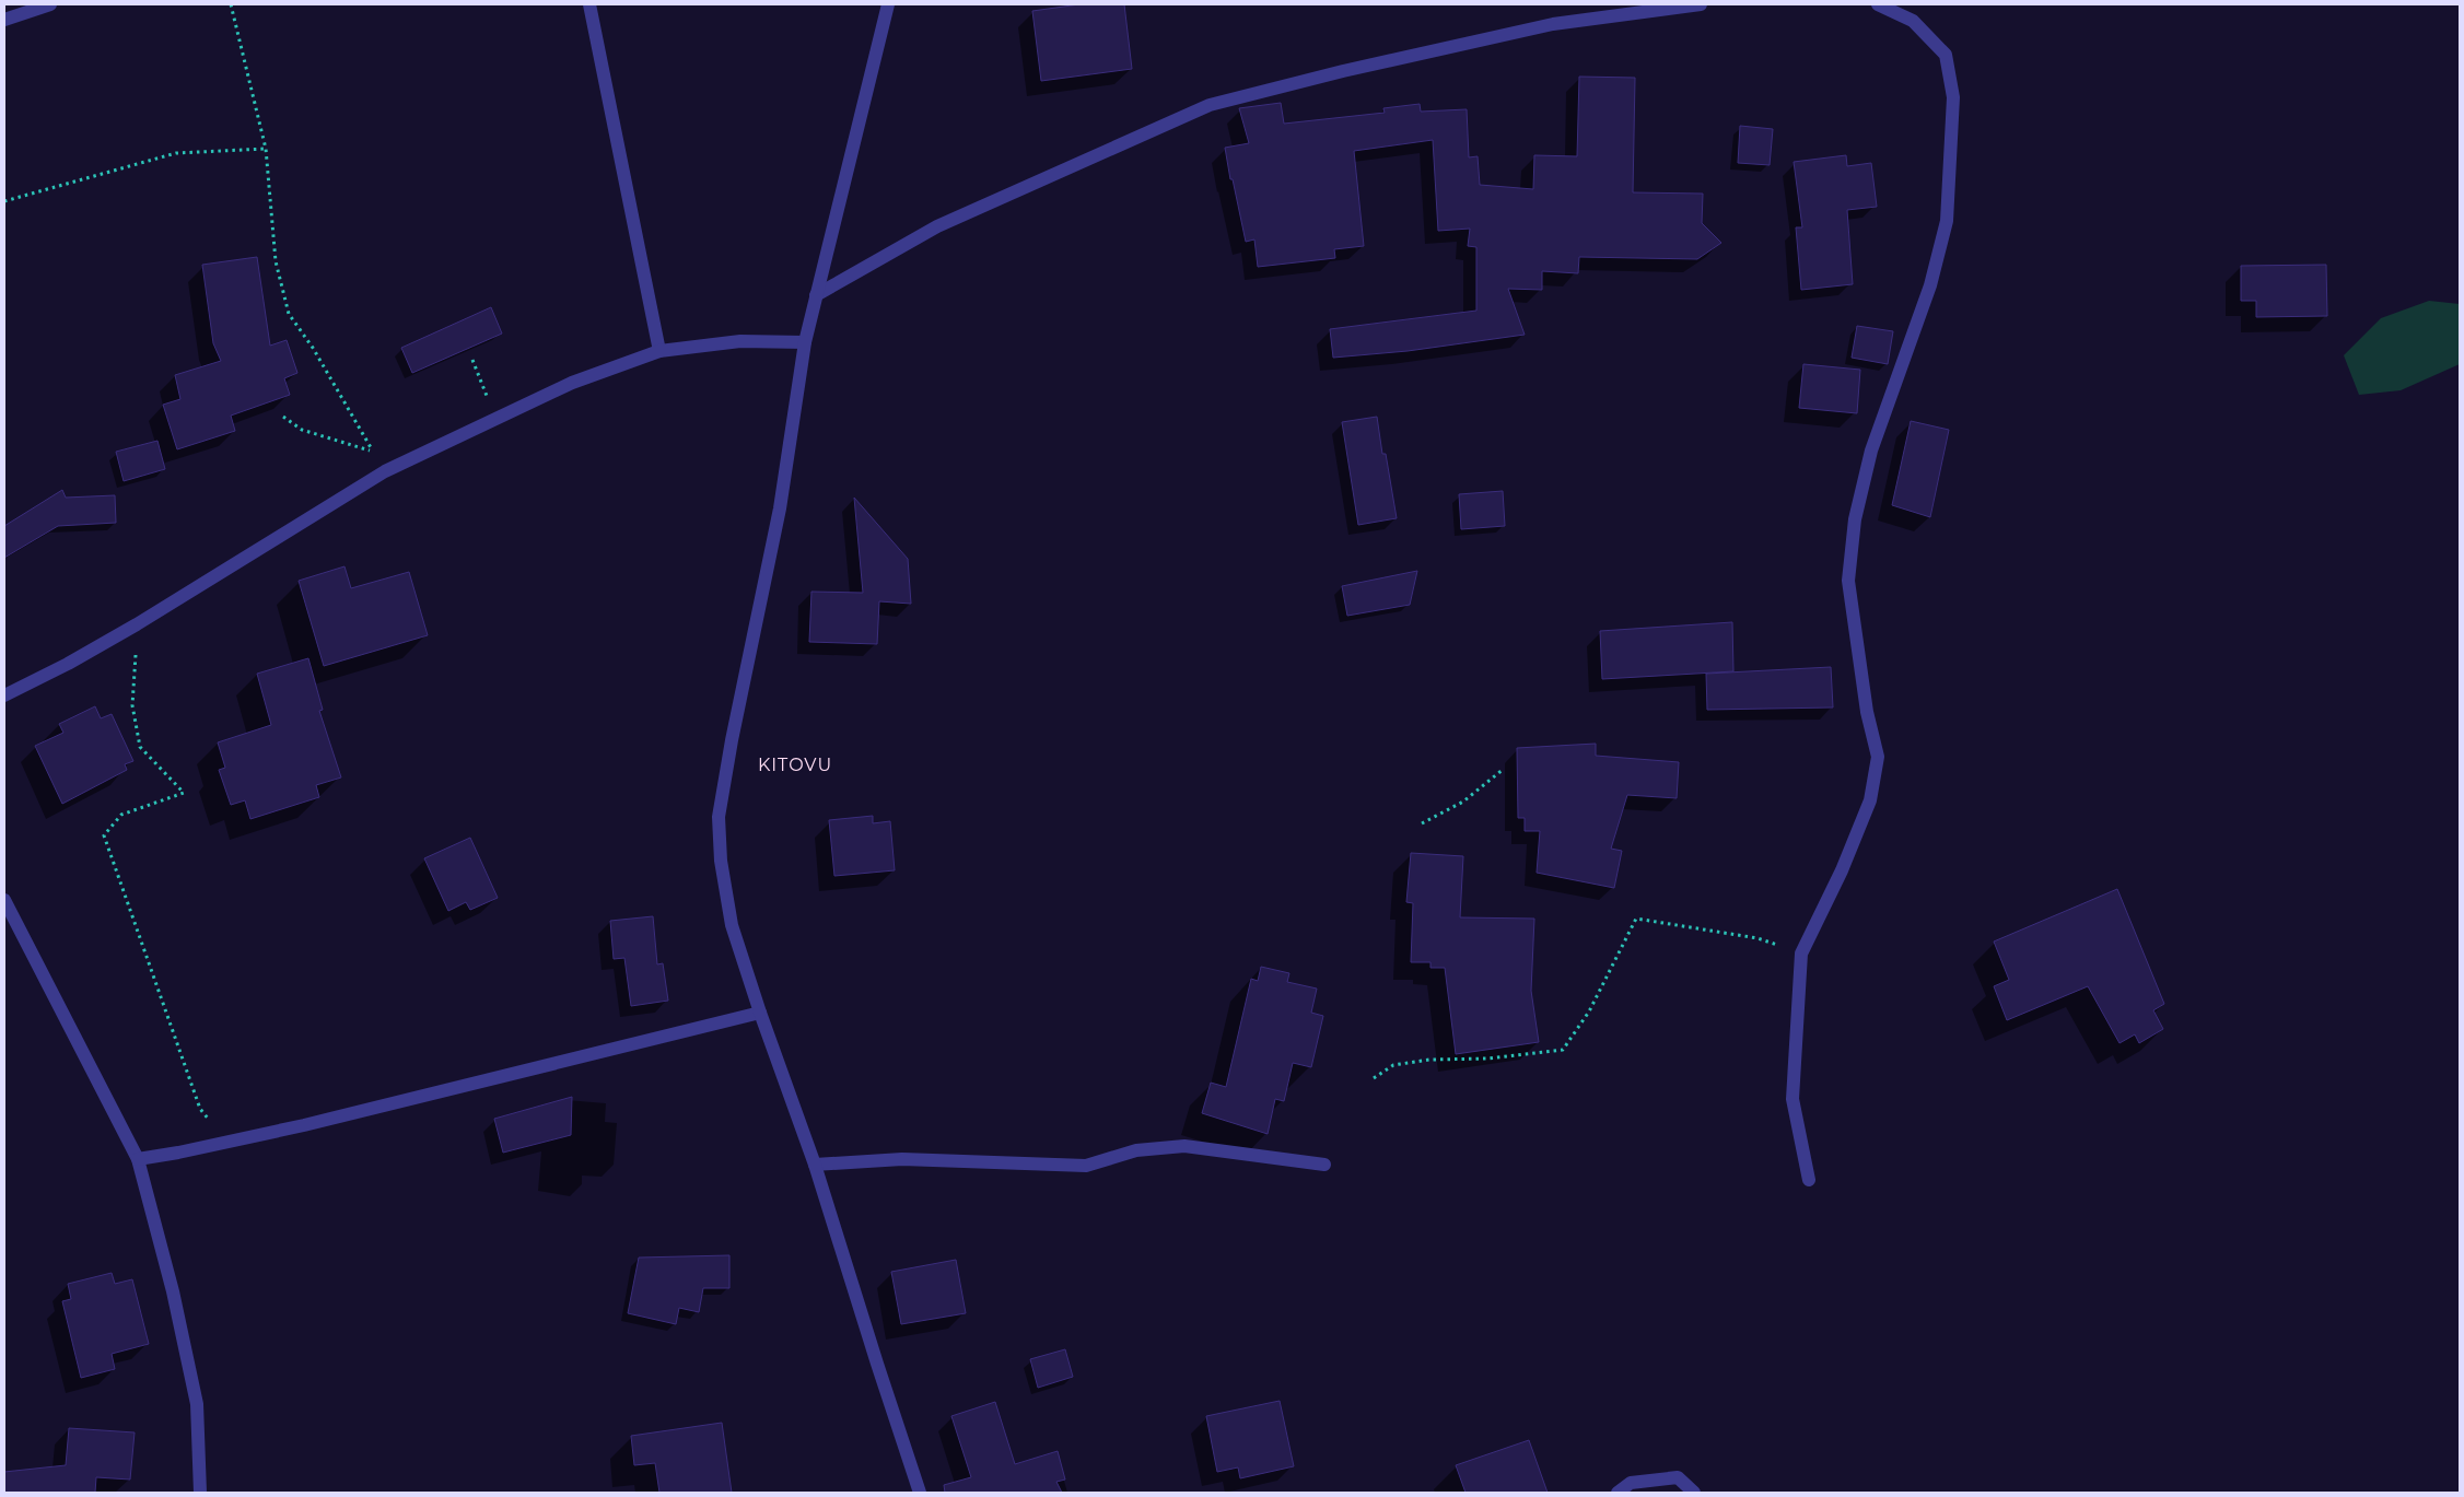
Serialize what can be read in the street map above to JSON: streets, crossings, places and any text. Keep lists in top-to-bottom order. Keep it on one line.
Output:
{"districts":["KITOVU"]}
